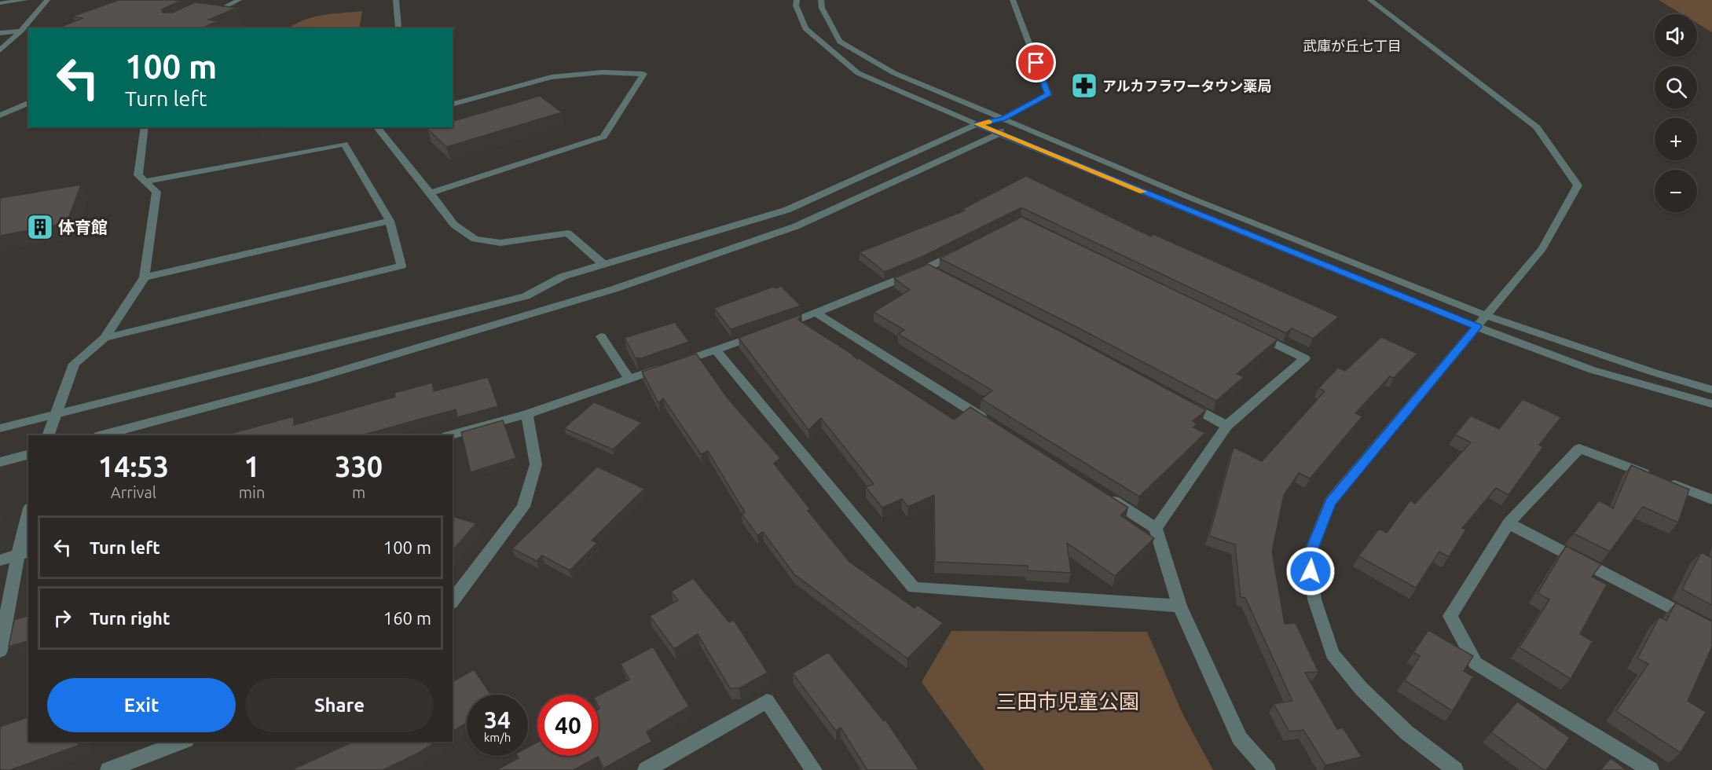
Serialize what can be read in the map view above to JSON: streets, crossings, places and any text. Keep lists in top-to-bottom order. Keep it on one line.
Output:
{"districts":["武庫が丘七丁目"],"parks":["三田市児童公園"],"places":{"pharmacy":["アルカフラワータウン薬局"],"building":["体育館"]},"page":{"map_buttons":["+","−"],"turn":["100 m","Turn left"],"eta":["14:53","Arrival","1","min","330","m"],"list":[{"name":"Turn left","value":"100 m"},{"name":"Turn right","value":"160 m"}],"buttons":["Exit","Share"],"speed":"34 km/h","limit":"40"}}
